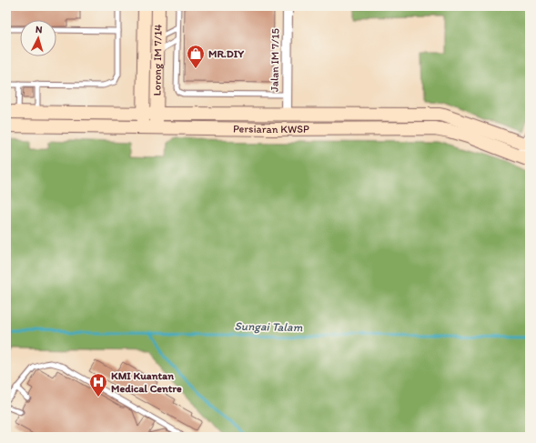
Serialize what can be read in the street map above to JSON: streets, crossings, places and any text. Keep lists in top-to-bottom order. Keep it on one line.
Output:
{"streets":{"street":["Lorong IM 7/14","Jalan IM 7/15","Persiaran KWSP"]},"crossings":[["Lorong IM 7/14","Persiaran KWSP"],["Jalan IM 7/15","Persiaran KWSP"]],"water":["Sungai Talam"],"places":{"shop":["MR.DIY"],"hospital":["KMI Kuantan Medical Centre"]},"north":"top"}
